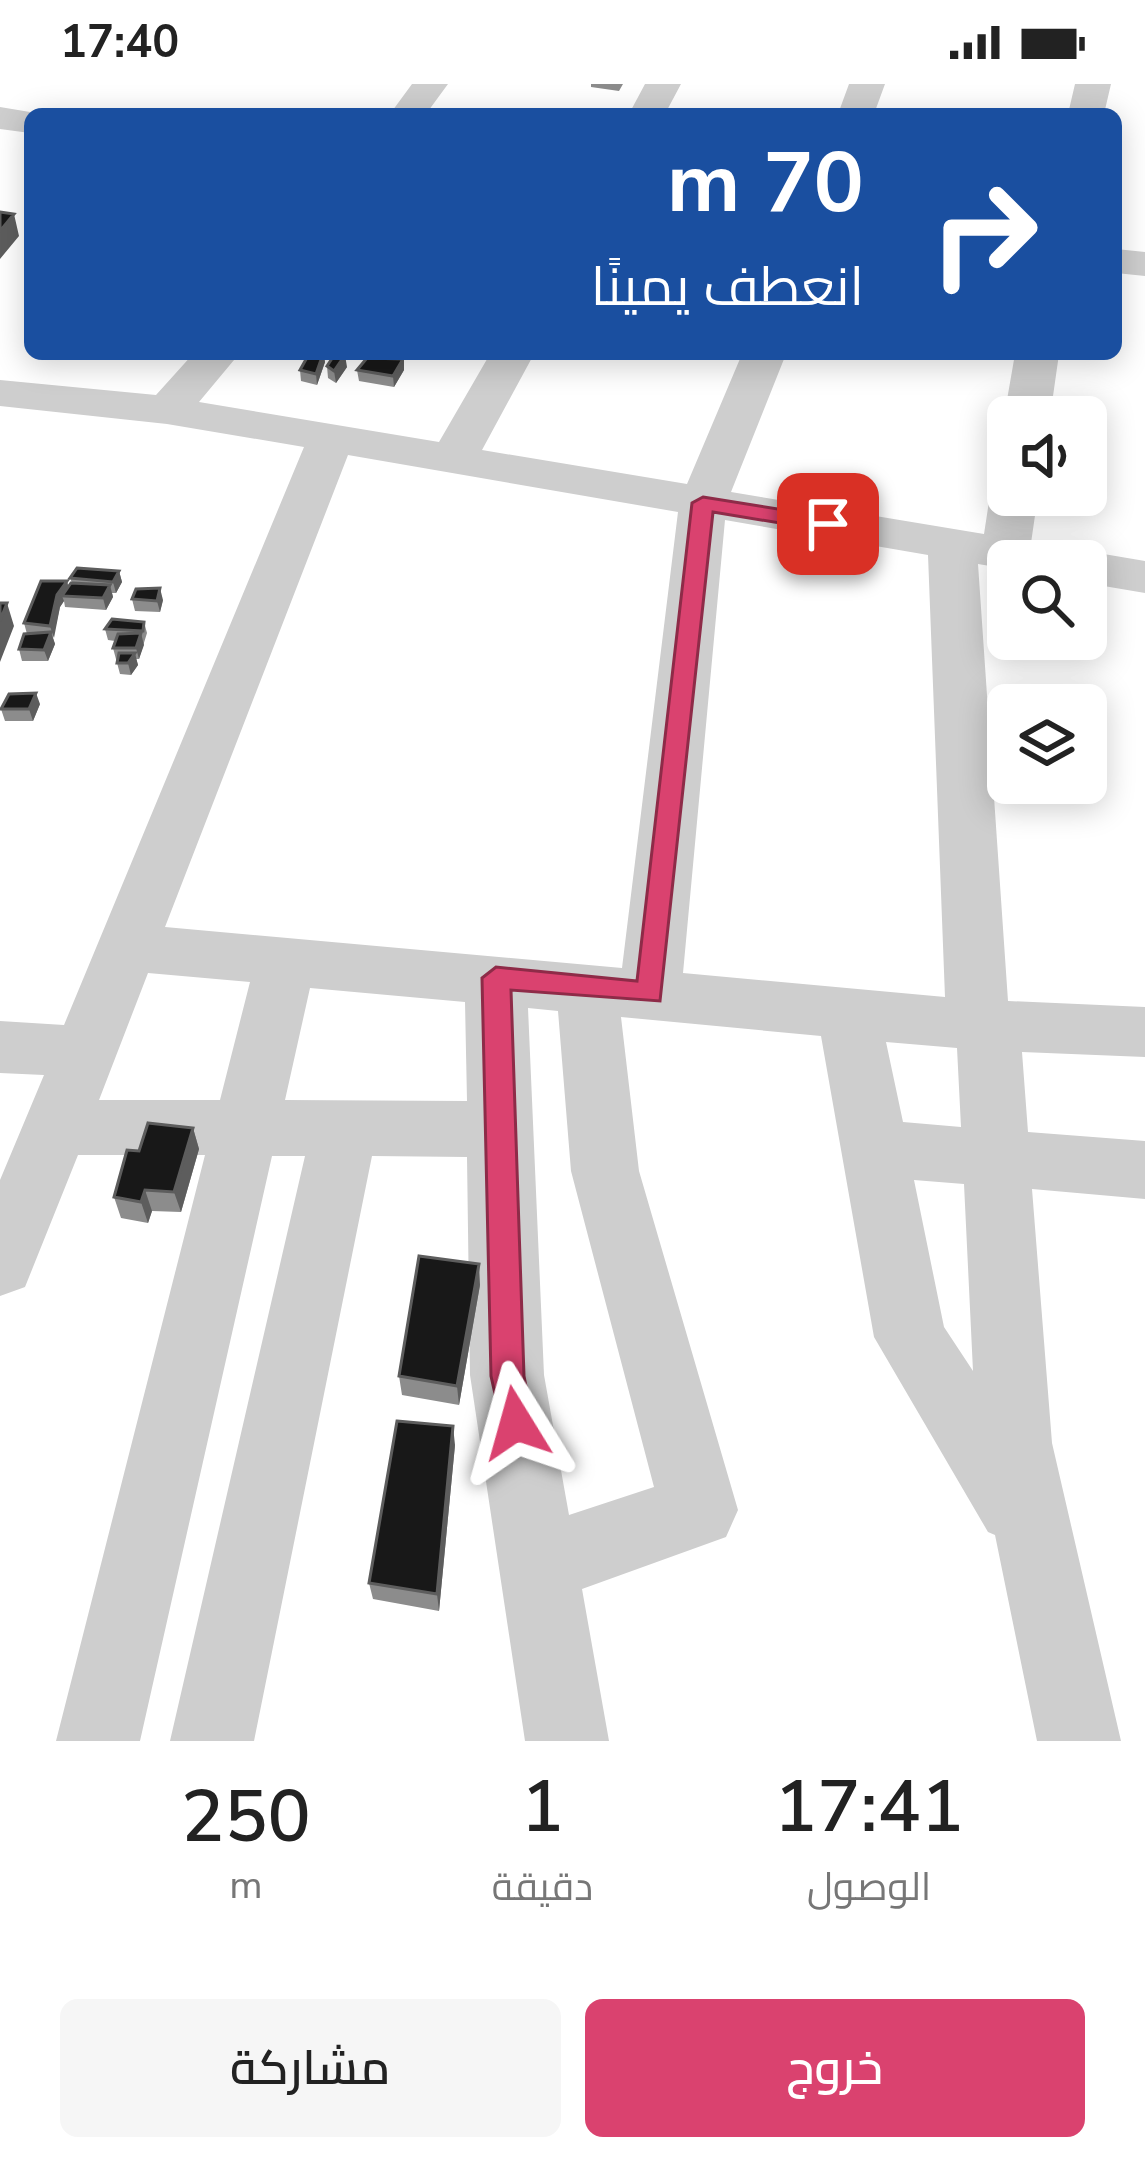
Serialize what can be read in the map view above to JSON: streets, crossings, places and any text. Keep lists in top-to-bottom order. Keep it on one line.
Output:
{"page":{"status":"17:40","turn":["70 m","انعطف يمينًا"],"eta":["17:41","الوصول","1","دقيقة","250","m"],"buttons":["خروج","مشاركة"]}}
